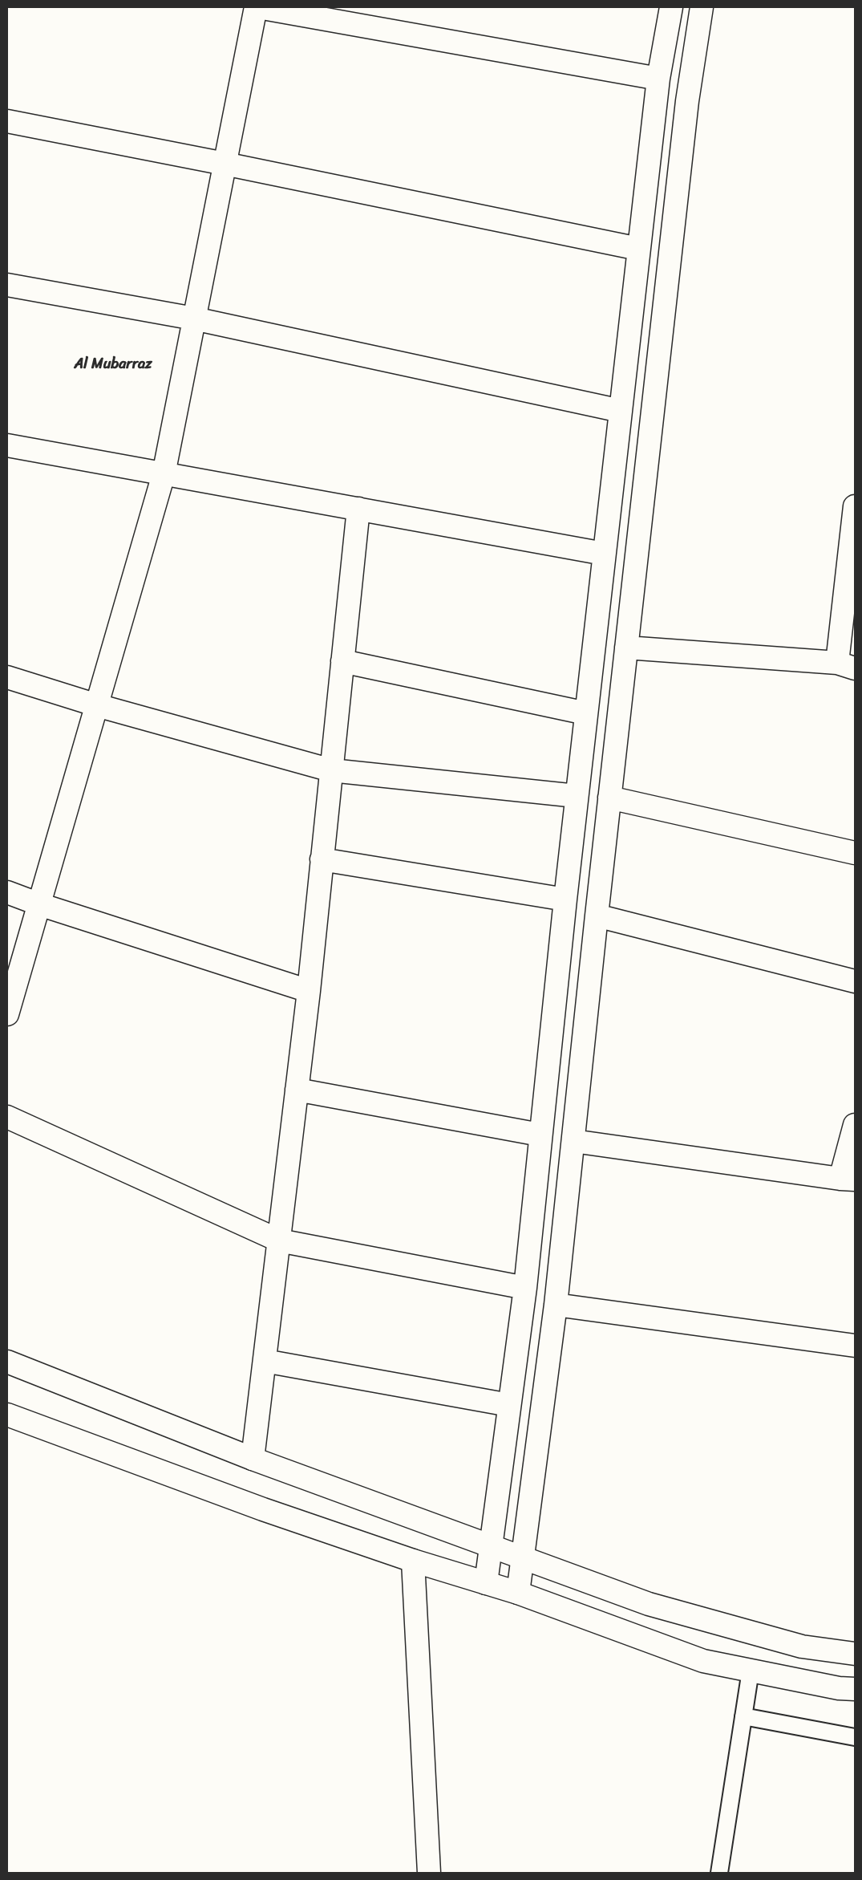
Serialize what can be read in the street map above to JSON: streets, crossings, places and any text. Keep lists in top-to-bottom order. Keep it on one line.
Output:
{"districts":["Al Mubarraz"]}
